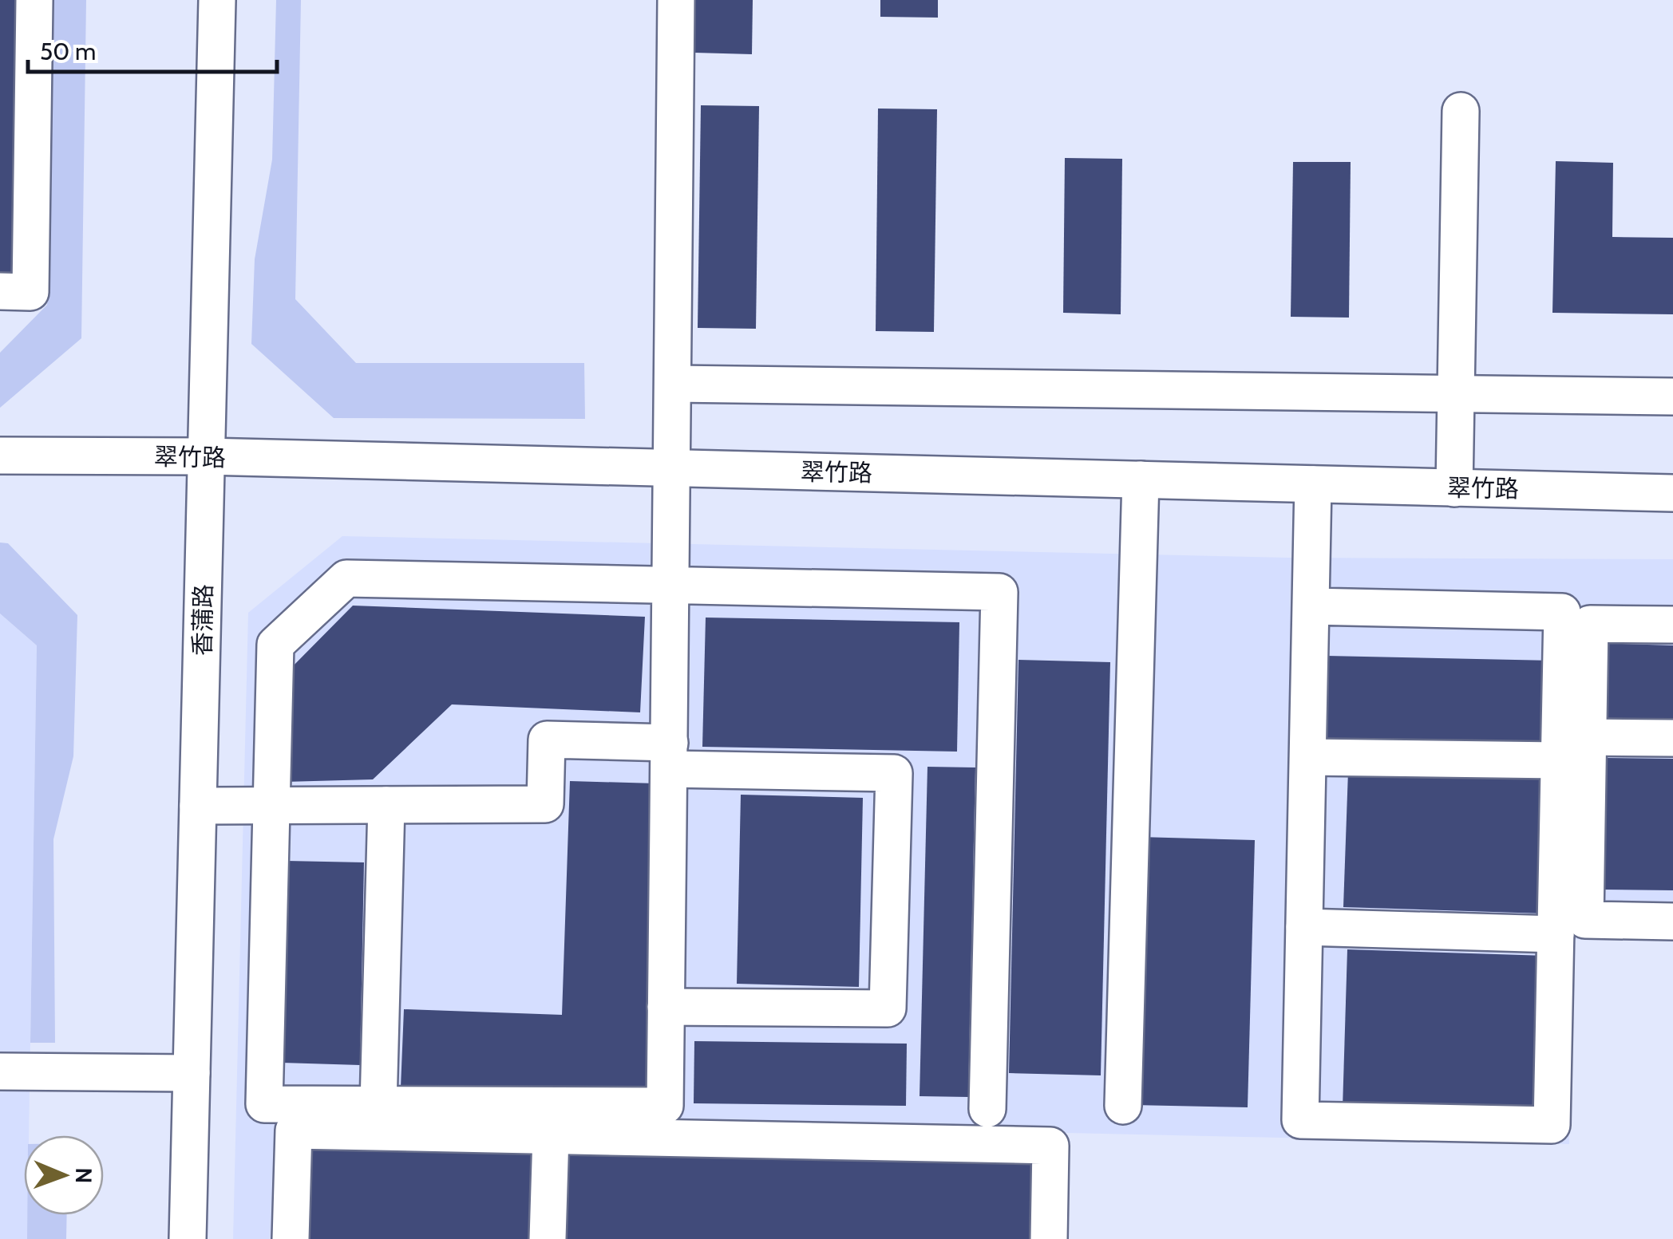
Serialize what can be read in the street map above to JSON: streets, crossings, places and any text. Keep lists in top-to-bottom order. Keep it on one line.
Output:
{"streets":{"street":["翠竹路","香蒲路"]},"crossings":[["翠竹路","香蒲路"]],"scale_bar":"50 m","north":"right"}
